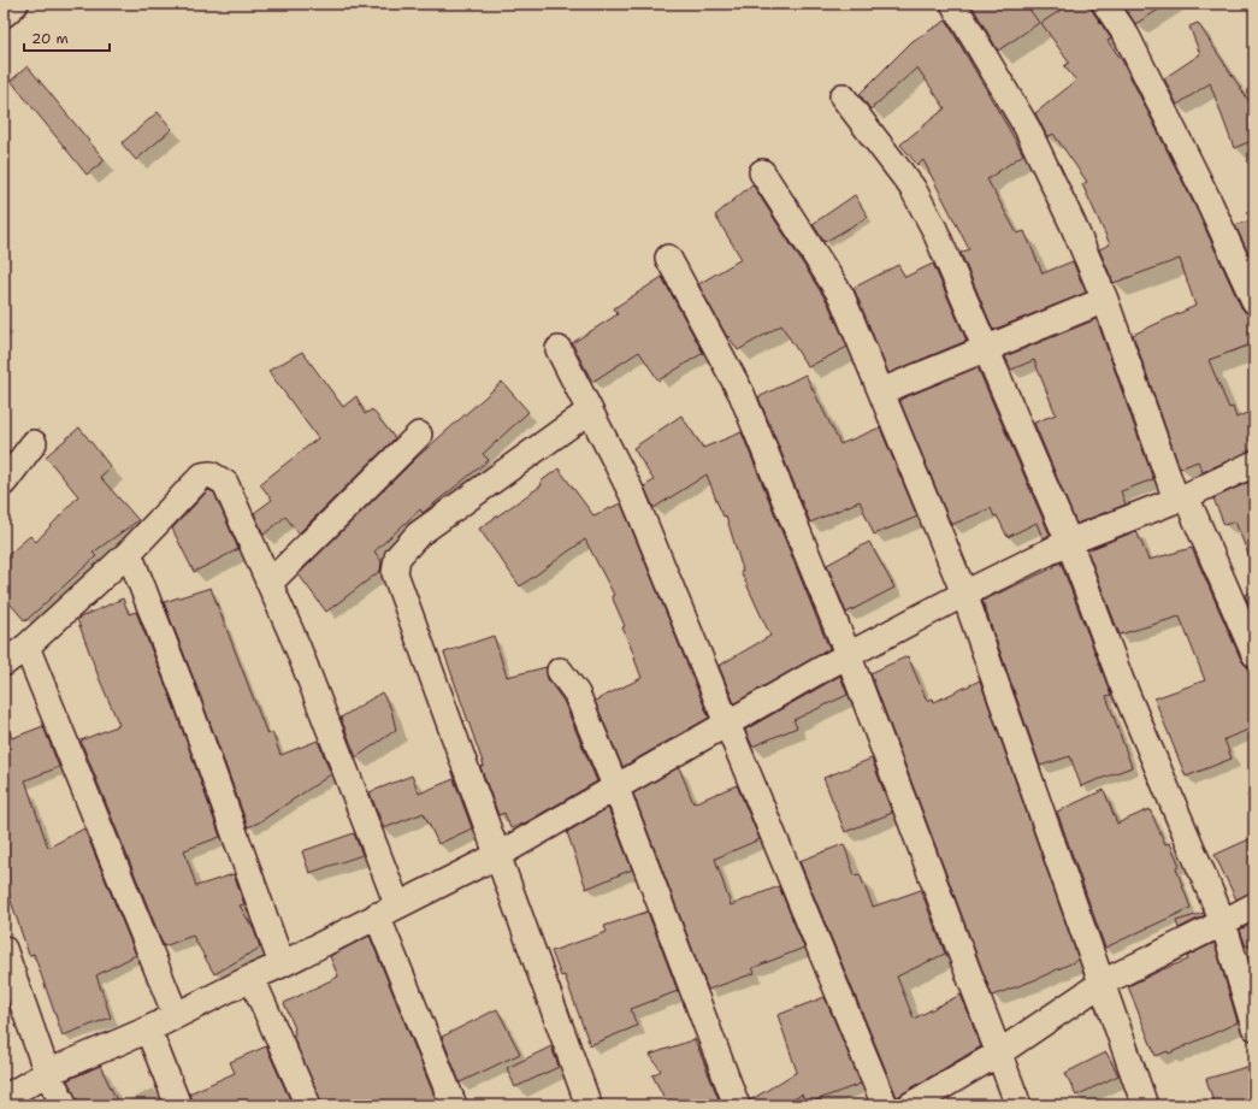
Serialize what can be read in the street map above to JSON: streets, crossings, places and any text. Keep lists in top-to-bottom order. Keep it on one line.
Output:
{"scale_bar":"20 m"}
